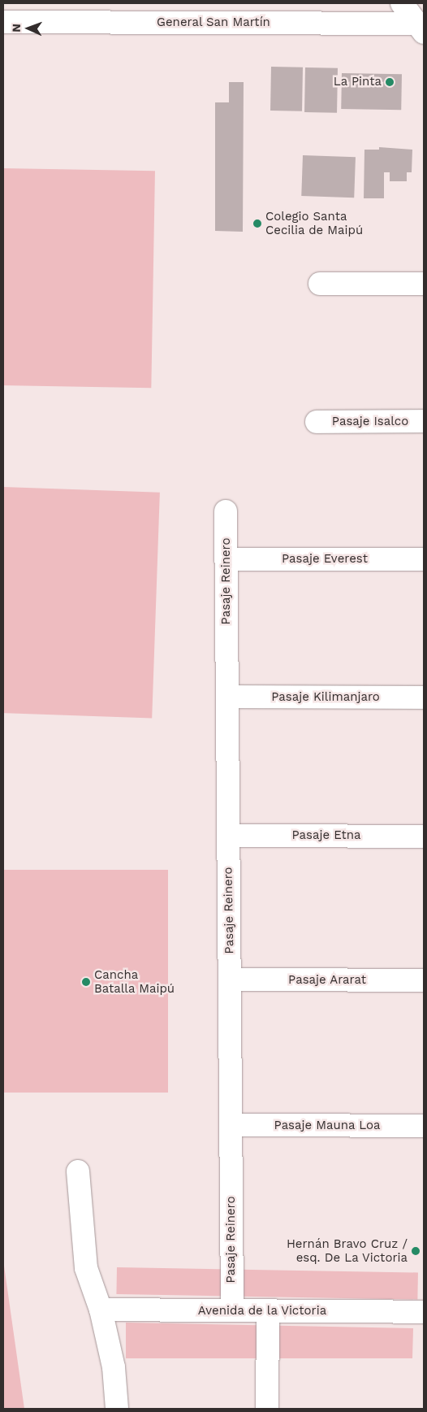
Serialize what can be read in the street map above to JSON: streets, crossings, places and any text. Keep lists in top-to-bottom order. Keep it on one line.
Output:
{"streets":{"street":["General San Martín","Pasaje Isalco","Pasaje Everest","Pasaje Reinero","Pasaje Kilimanjaro","Pasaje Etna","Pasaje Ararat","Pasaje Mauna Loa","Avenida de la Victoria"]},"crossings":[["Pasaje Everest","Pasaje Reinero"],["Pasaje Reinero","Pasaje Kilimanjaro"],["Pasaje Reinero","Pasaje Etna"],["Pasaje Reinero","Pasaje Ararat"],["Pasaje Reinero","Pasaje Mauna Loa"],["Pasaje Reinero","Avenida de la Victoria"]],"places":["La Pinta","Colegio Santa Cecilia de Maipú","Cancha Batalla Maipú","Hernán Bravo Cruz / esq. De La Victoria"],"north":"left"}
